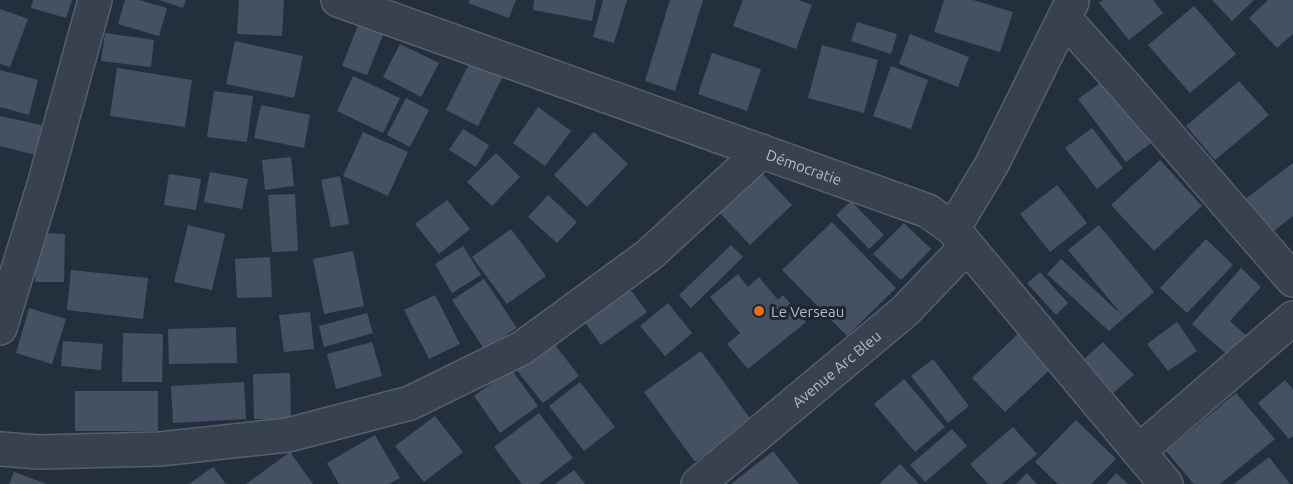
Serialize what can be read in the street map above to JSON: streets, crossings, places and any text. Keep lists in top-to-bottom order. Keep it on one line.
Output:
{"streets":{"street":["Démocratie","Avenue Arc Bleu"]},"crossings":[["Démocratie","Avenue Arc Bleu"]],"places":["Le Verseau"]}
